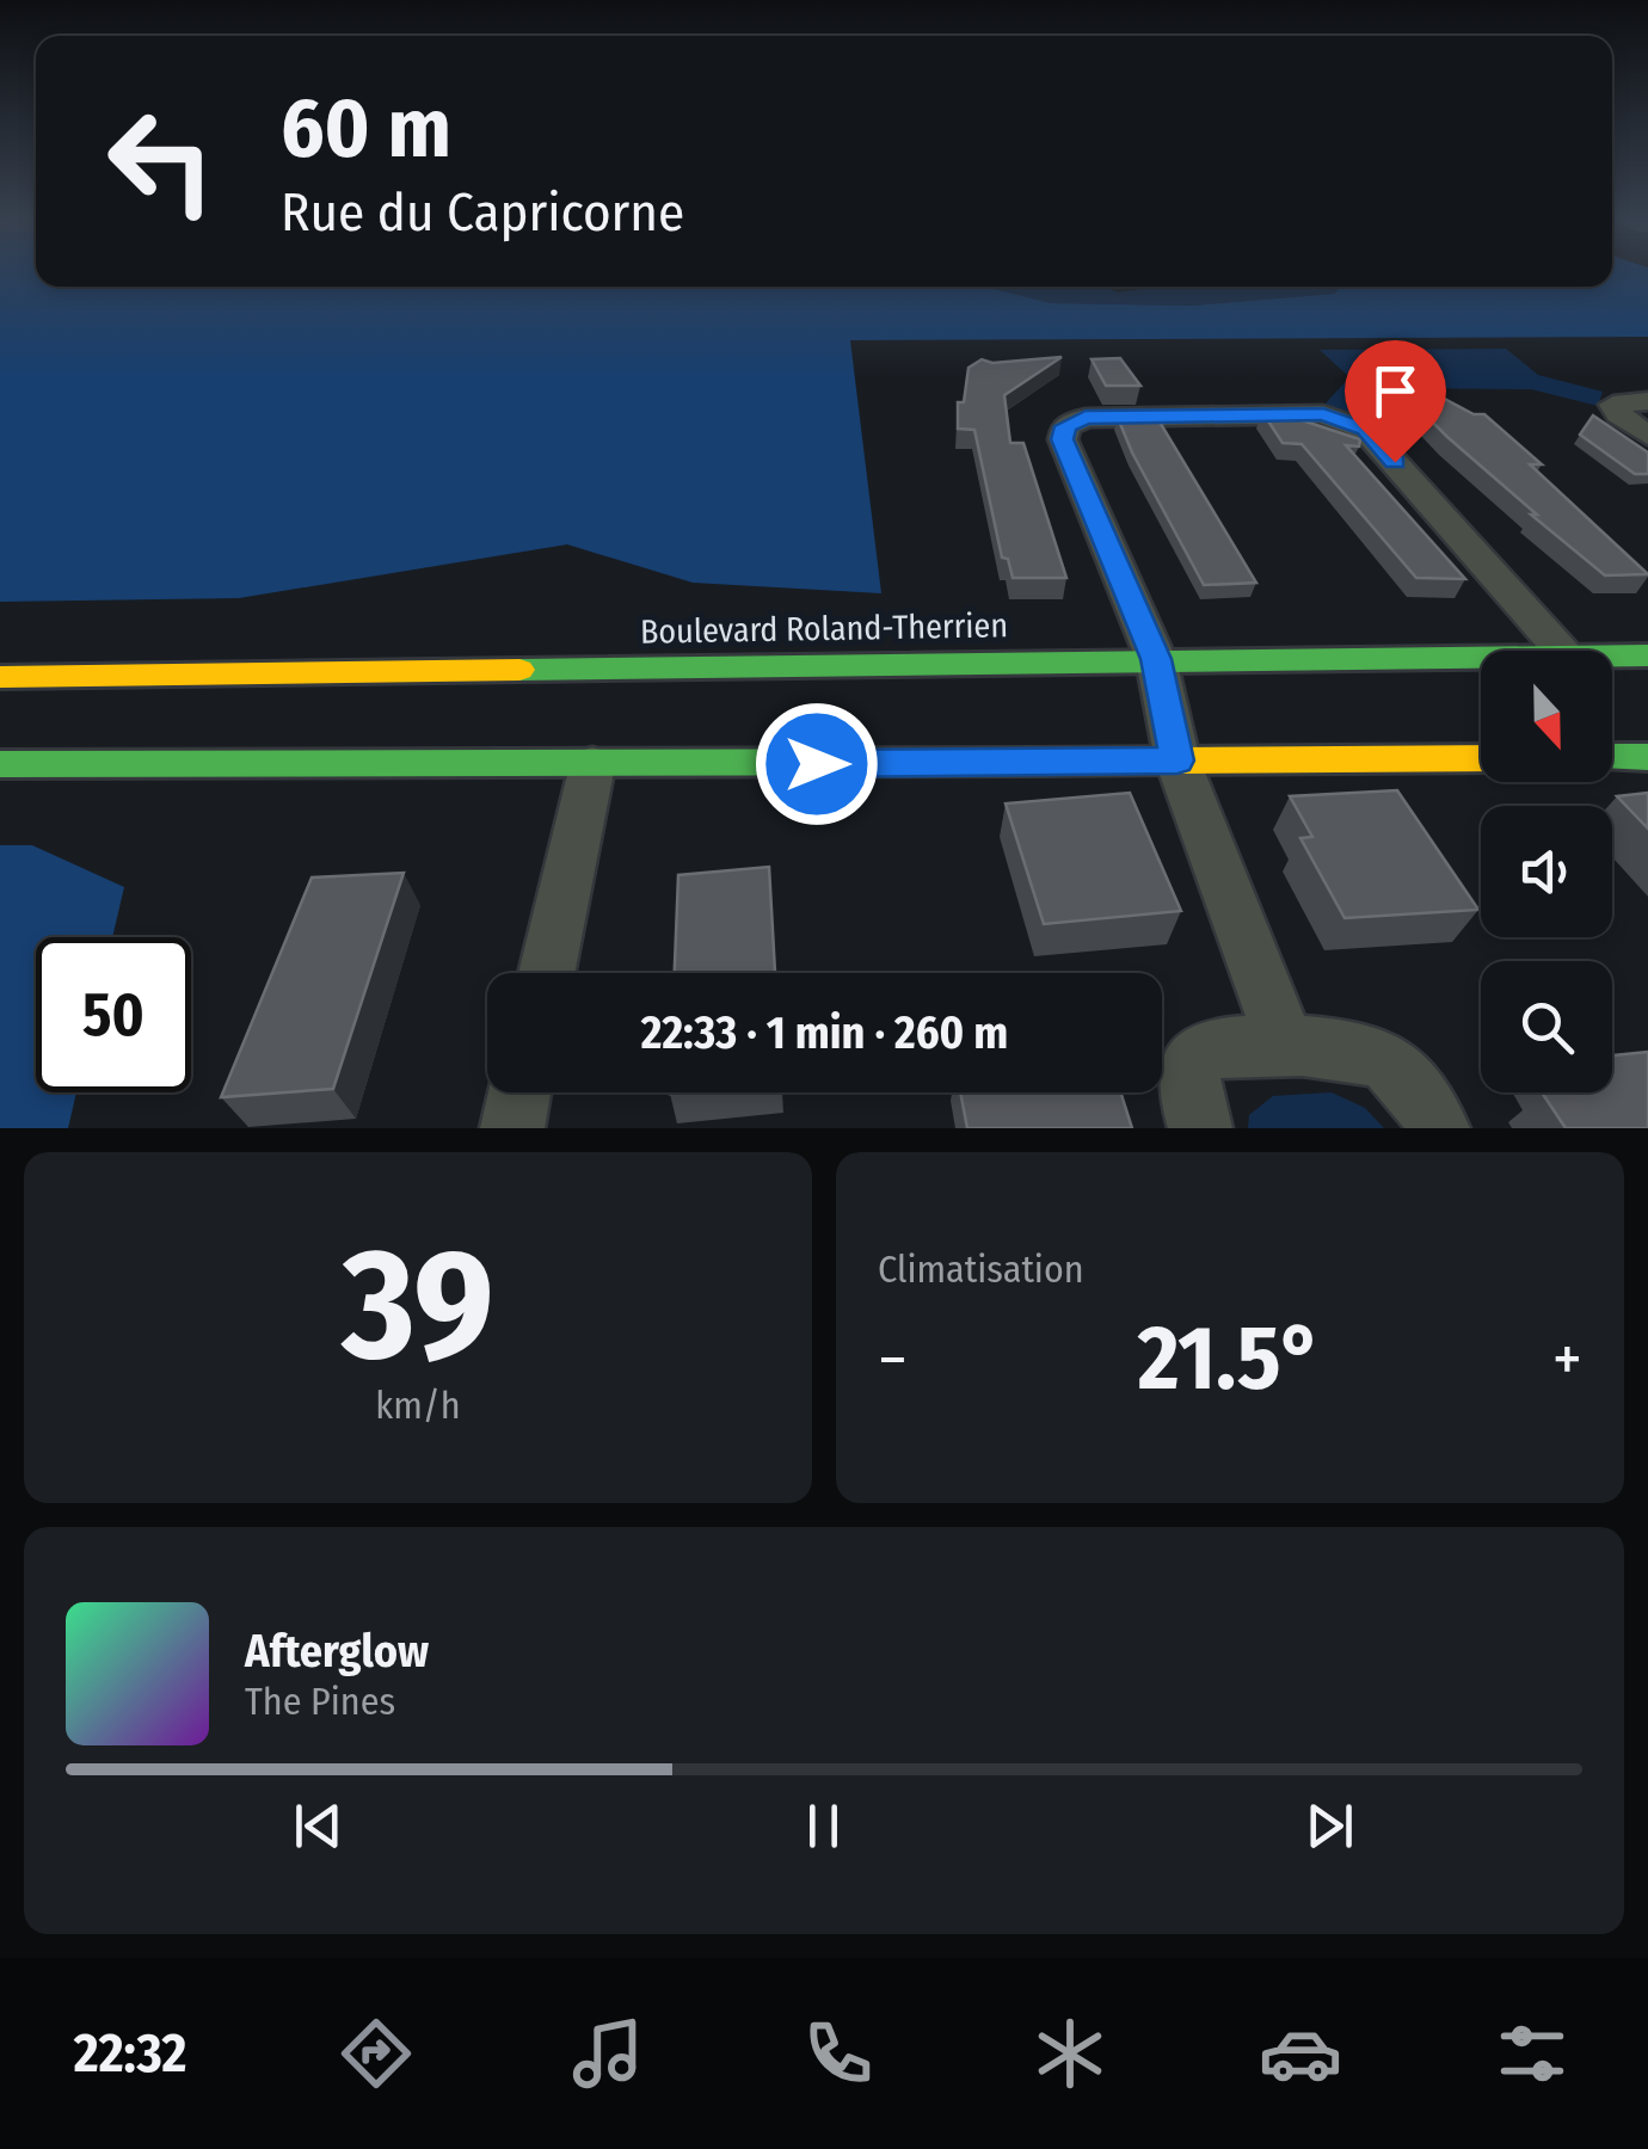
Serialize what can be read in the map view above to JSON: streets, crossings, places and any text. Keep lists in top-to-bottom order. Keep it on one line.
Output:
{"streets":{"main road":["Boulevard Roland-Therrien"]},"north":"bottom","page":{"turn":["60 m","Rue du Capricorne"],"limit":"50","trip":"22:33 · 1 min · 260 m","tile":[["39","km/h"],"Climatisation"],"heat":["−","21.5°","+"],"song":["Afterglow","The Pines"],"tabs":"22:32"}}
